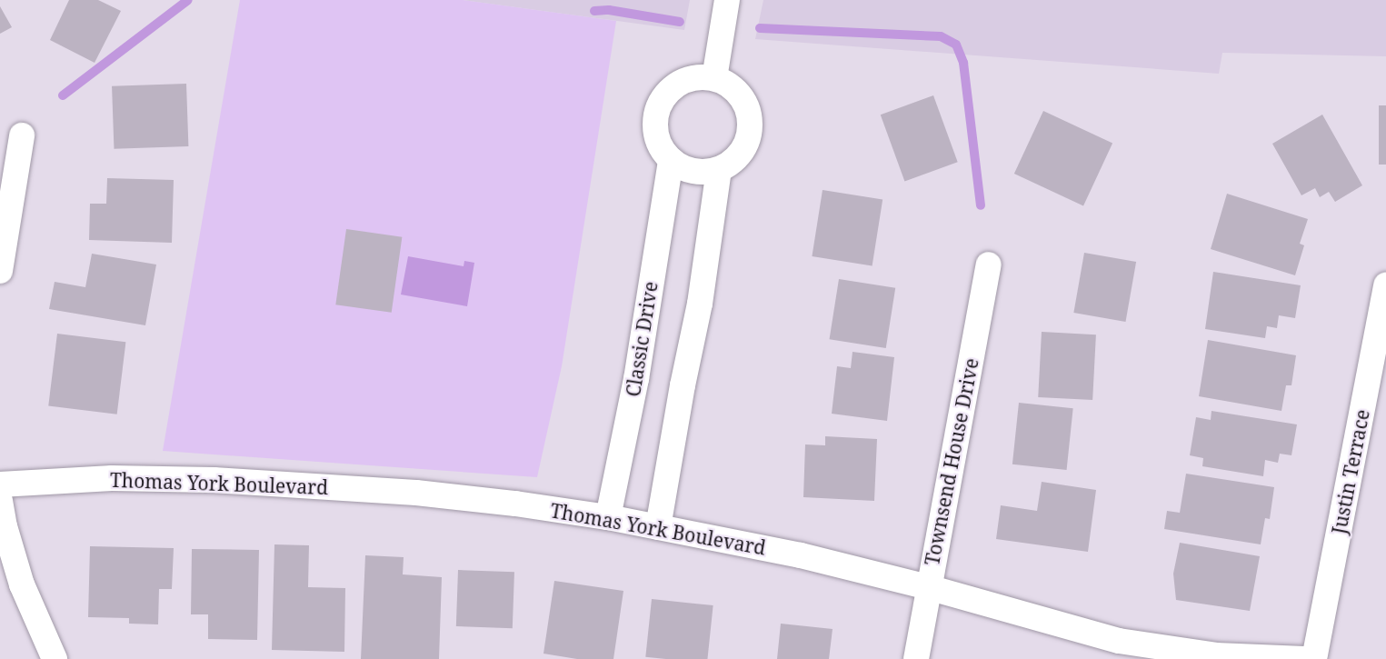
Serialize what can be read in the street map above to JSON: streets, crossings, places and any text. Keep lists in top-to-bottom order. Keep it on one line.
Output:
{"streets":{"street":["Classic Drive","Townsend House Drive","Justin Terrace","Thomas York Boulevard"]},"crossings":[["Classic Drive","Thomas York Boulevard"],["Townsend House Drive","Thomas York Boulevard"]]}
